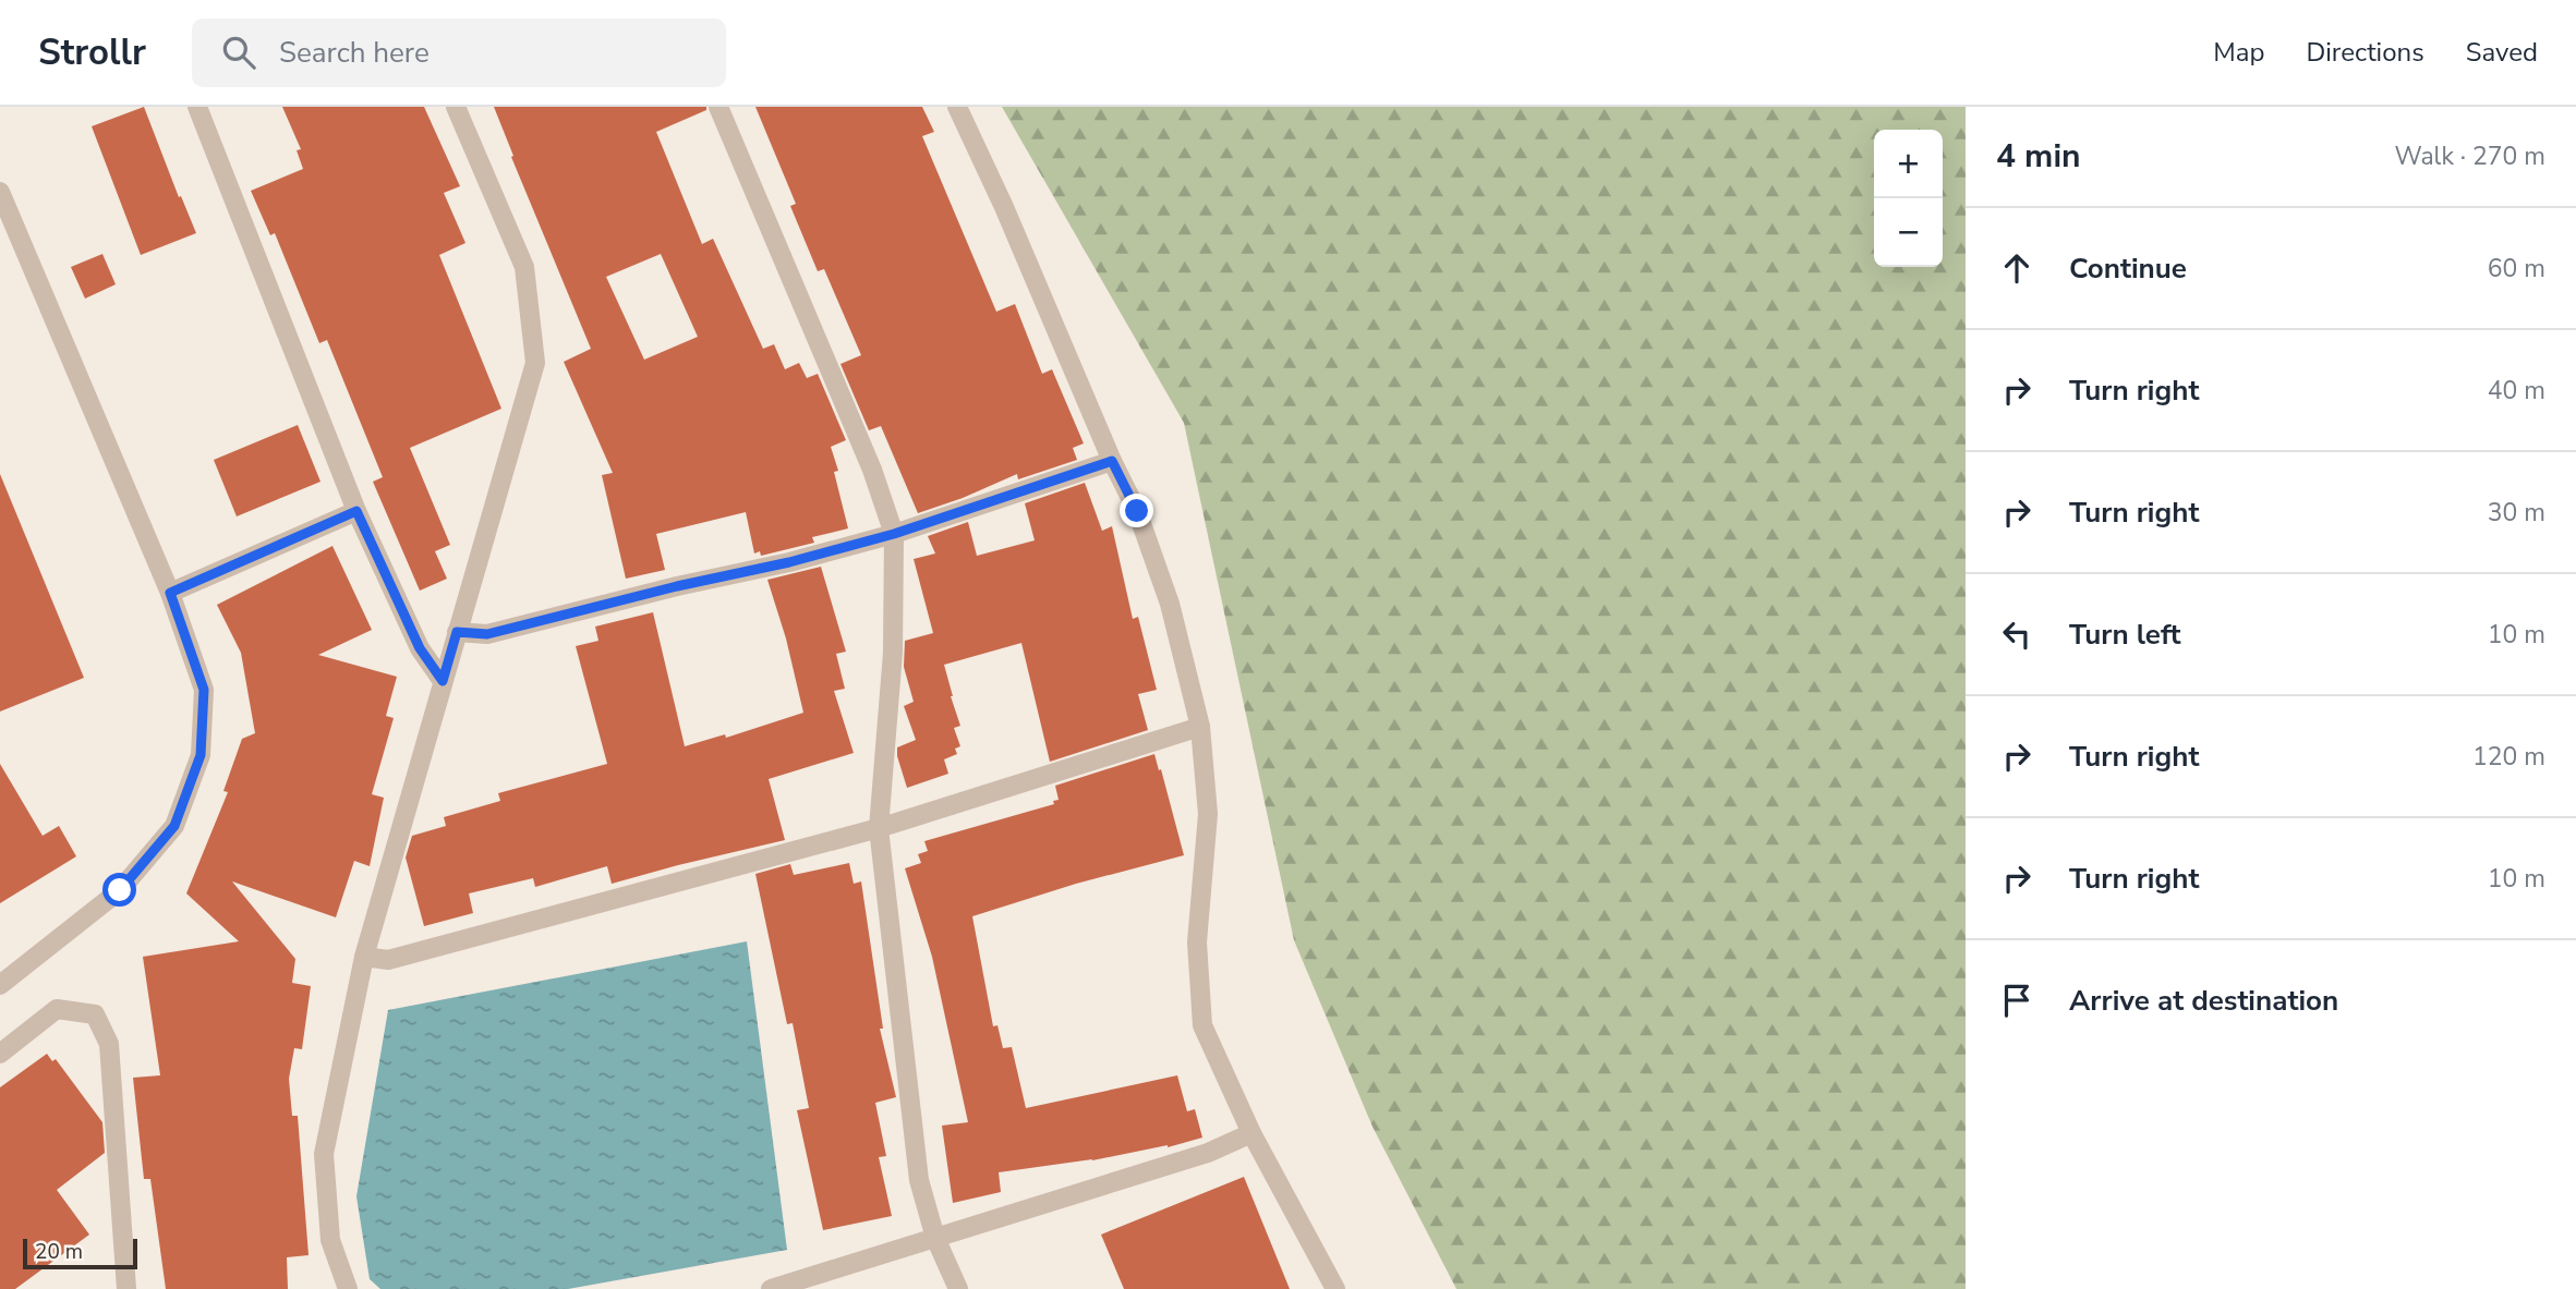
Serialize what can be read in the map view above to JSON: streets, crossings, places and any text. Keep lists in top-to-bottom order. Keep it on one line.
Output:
{"scale_bar":"20 m","page":{"header":"Strollr","search":"Search here","nav":["Map","Directions","Saved"],"heading":["4 min","Walk · 270 m"],"map_buttons":["+","−"],"list":[["Continue","60 m"],["Turn right","40 m"],["Turn right","30 m"],["Turn left","10 m"],["Turn right","120 m"],["Turn right","10 m"],"Arrive at destination"],"scale":"20 m"}}
